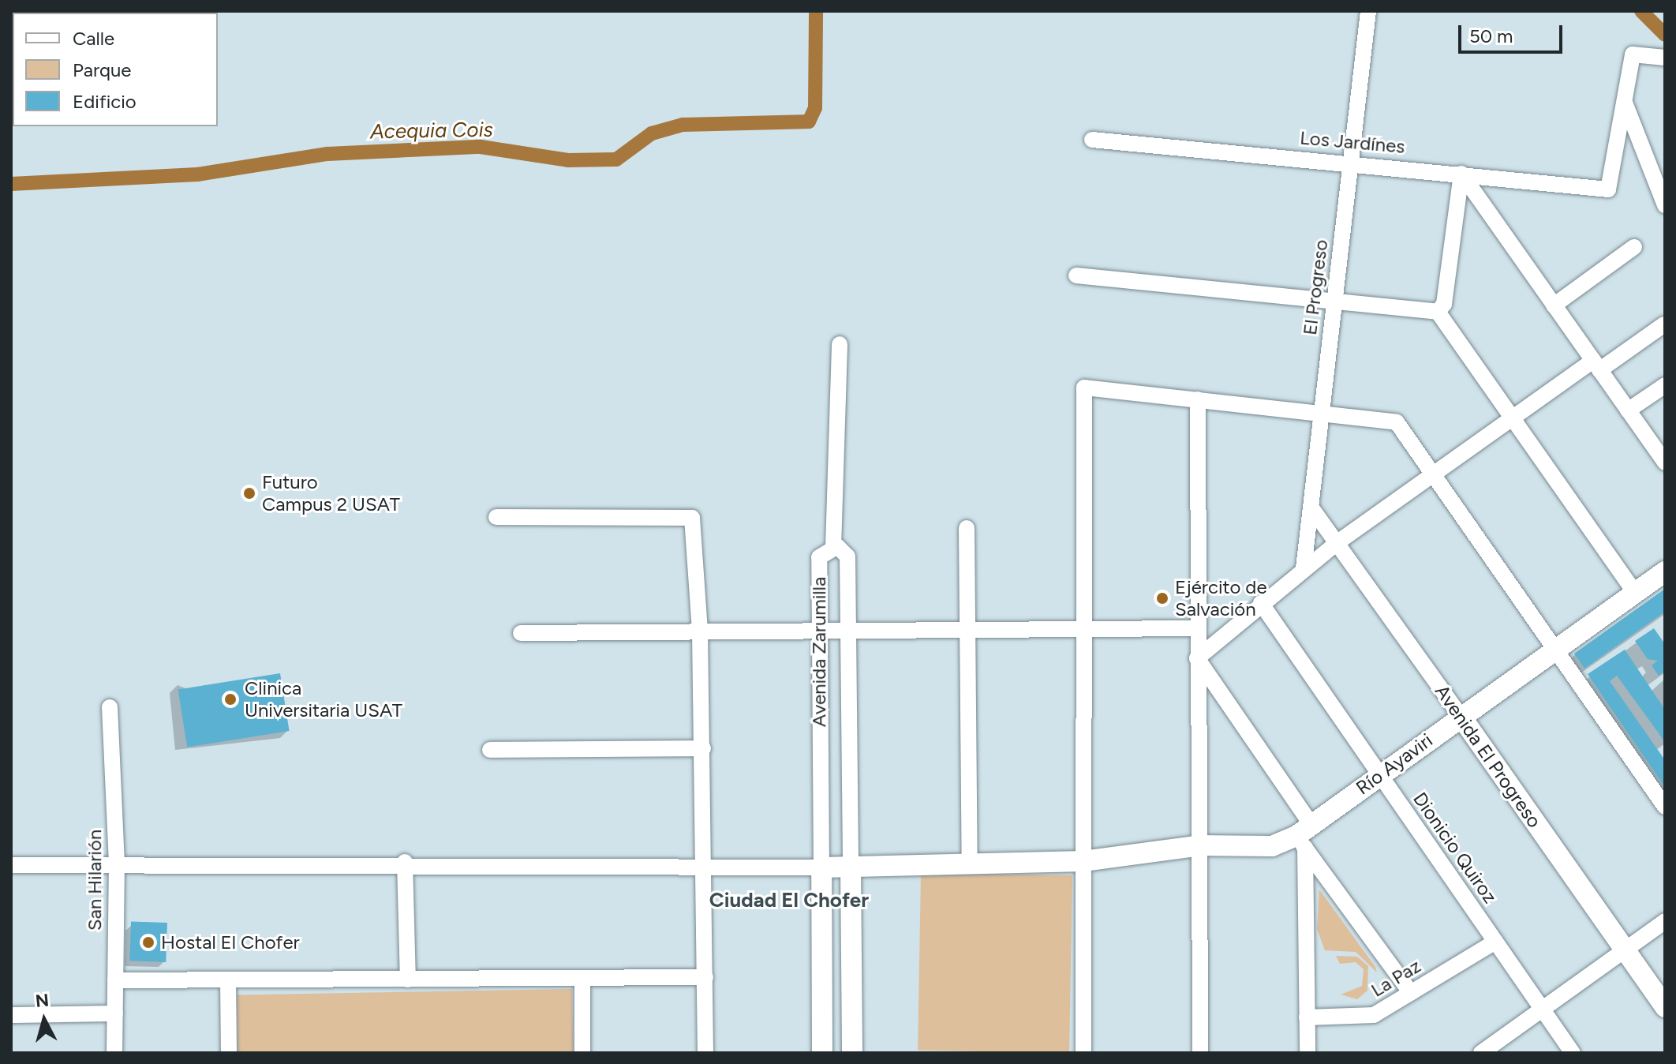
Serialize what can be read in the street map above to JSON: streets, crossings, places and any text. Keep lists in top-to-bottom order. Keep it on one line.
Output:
{"streets":{"street":["Los Jardínes","El Progreso","Avenida Zarumilla","Avenida El Progreso","Río Ayaviri","Dionicio Quiroz","San Hilarión","La Paz"]},"crossings":[["Los Jardínes","El Progreso"],["El Progreso","Avenida El Progreso"],["Avenida Zarumilla","Río Ayaviri"],["Avenida El Progreso","Río Ayaviri"],["Río Ayaviri","Dionicio Quiroz"],["Dionicio Quiroz","La Paz"]],"districts":["Ciudad El Chofer"],"water":["Acequia Cois"],"places":["Futuro Campus 2 USAT","Ejército de Salvación","Clinica Universitaria USAT","Hostal El Chofer"],"legend":["Calle","Parque","Edificio"],"scale_bar":"50 m","north":"top"}
